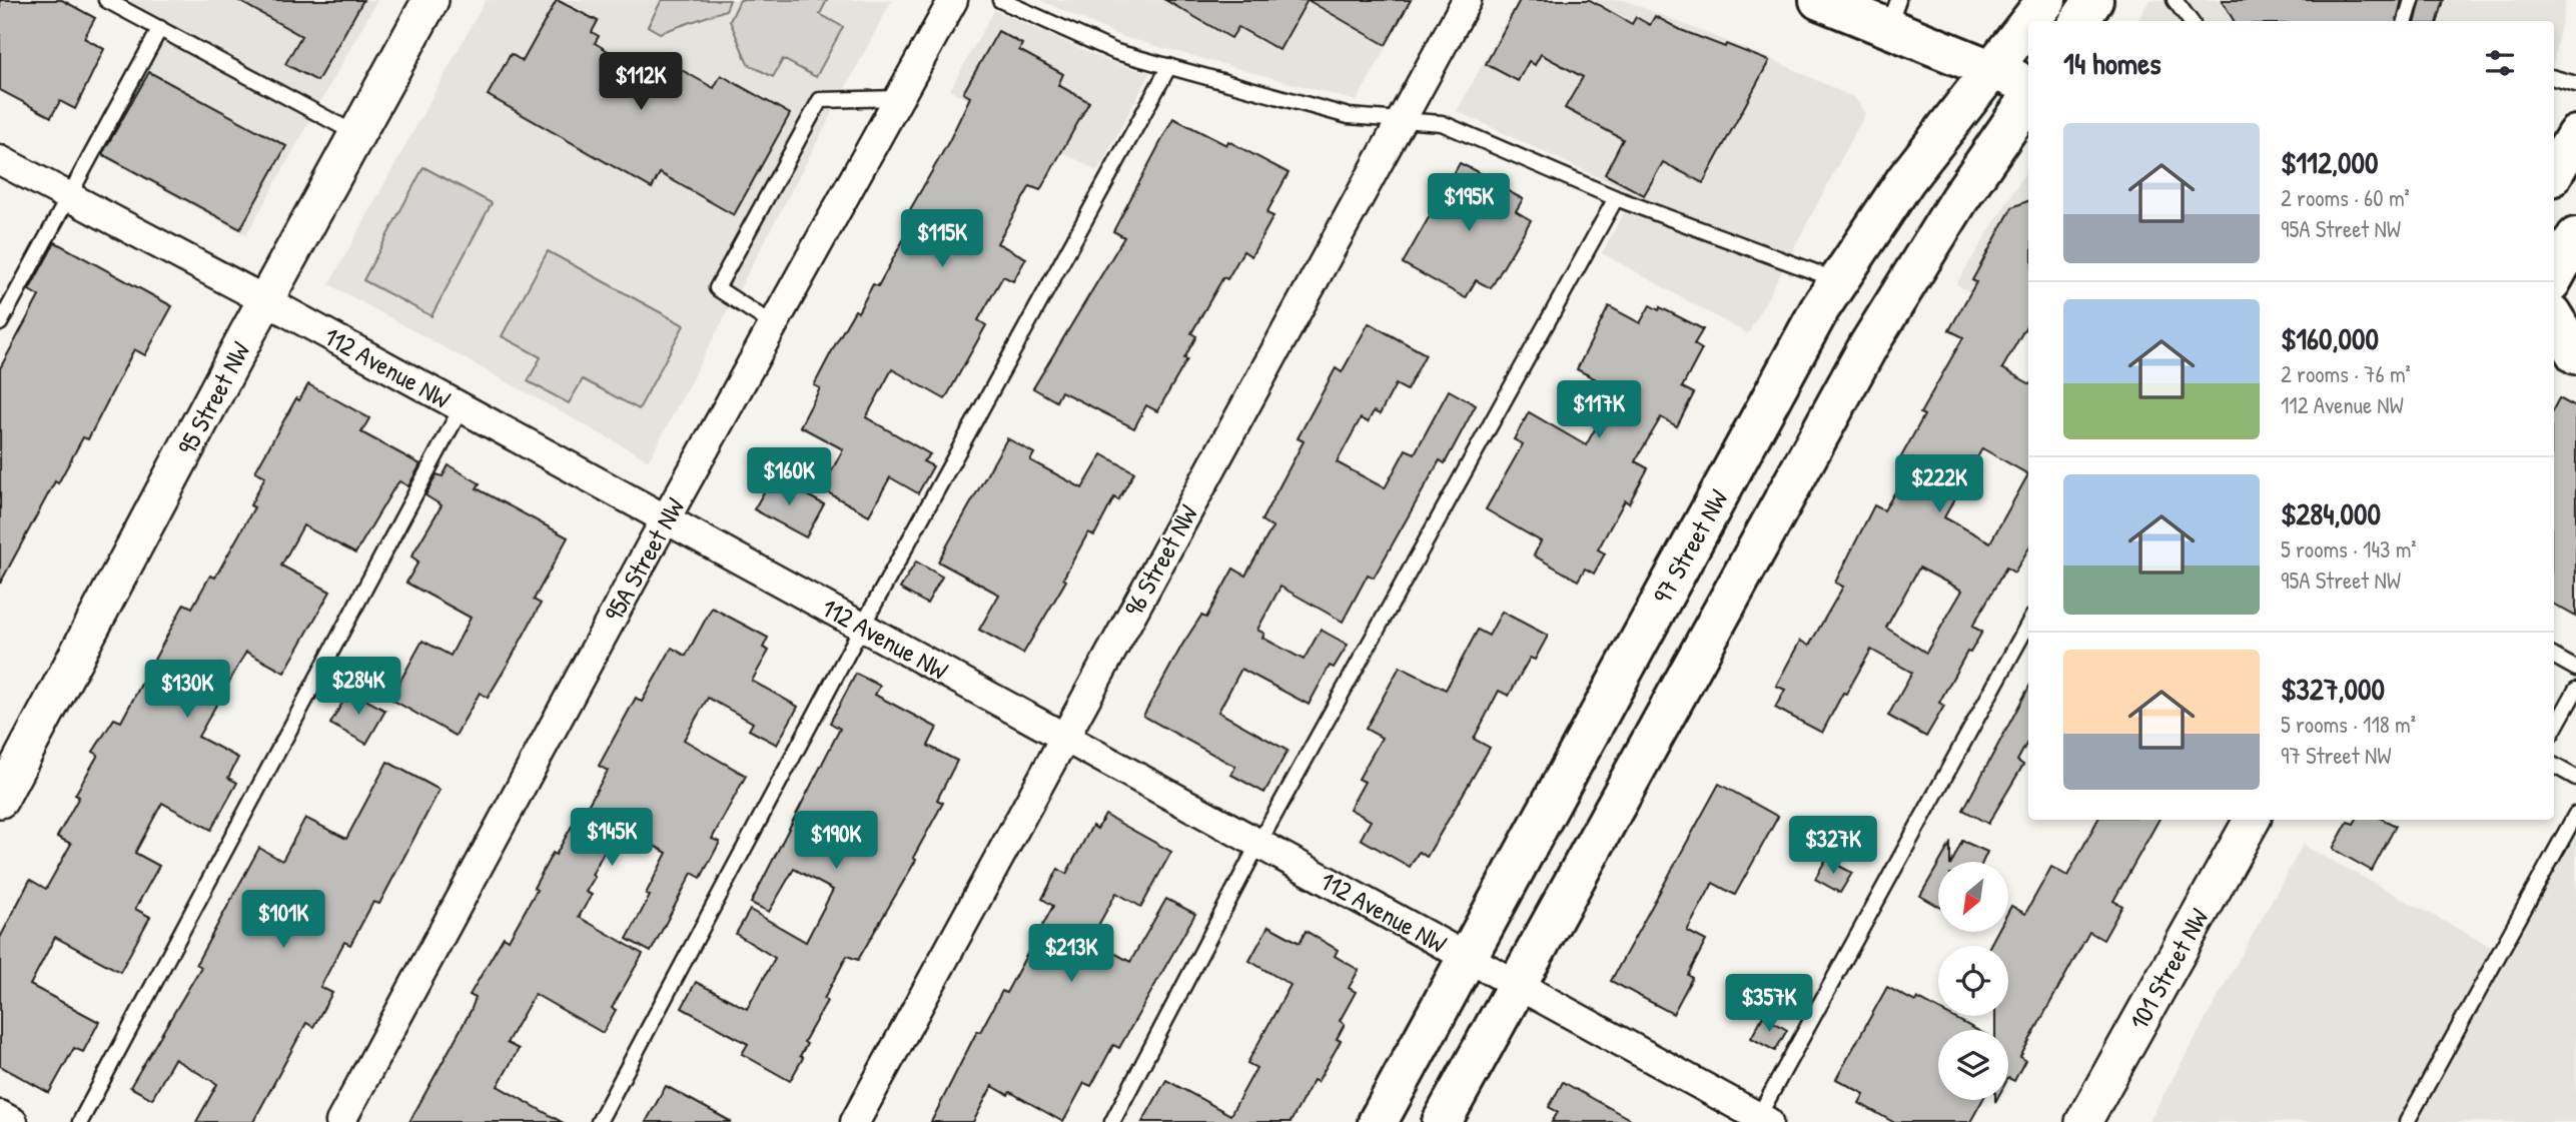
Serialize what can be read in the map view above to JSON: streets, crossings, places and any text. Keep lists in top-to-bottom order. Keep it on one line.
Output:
{"streets":{"main road":["97 Street NW"],"street":["112 Avenue NW","95 Street NW","95A Street NW","96 Street NW","101 Street NW"]},"crossings":[["112 Avenue NW","95 Street NW"],["112 Avenue NW","97 Street NW"],["112 Avenue NW","95A Street NW"],["112 Avenue NW","96 Street NW"]],"north":"bottom left","page":{"heading":"14 homes","price":["$112K","$195K","$115K","$117K","$160K","$222K","$284K","$130K","$145K","$190K","$327K","$101K","$213K","$357K"],"list":[{"name":"$112,000","note":"2 rooms · 60 m² · 95A Street NW"},{"name":"$160,000","note":"2 rooms · 76 m² · 112 Avenue NW"},{"name":"$284,000","note":"5 rooms · 143 m² · 95A Street NW"},{"name":"$327,000","note":"5 rooms · 118 m² · 97 Street NW"}]}}
